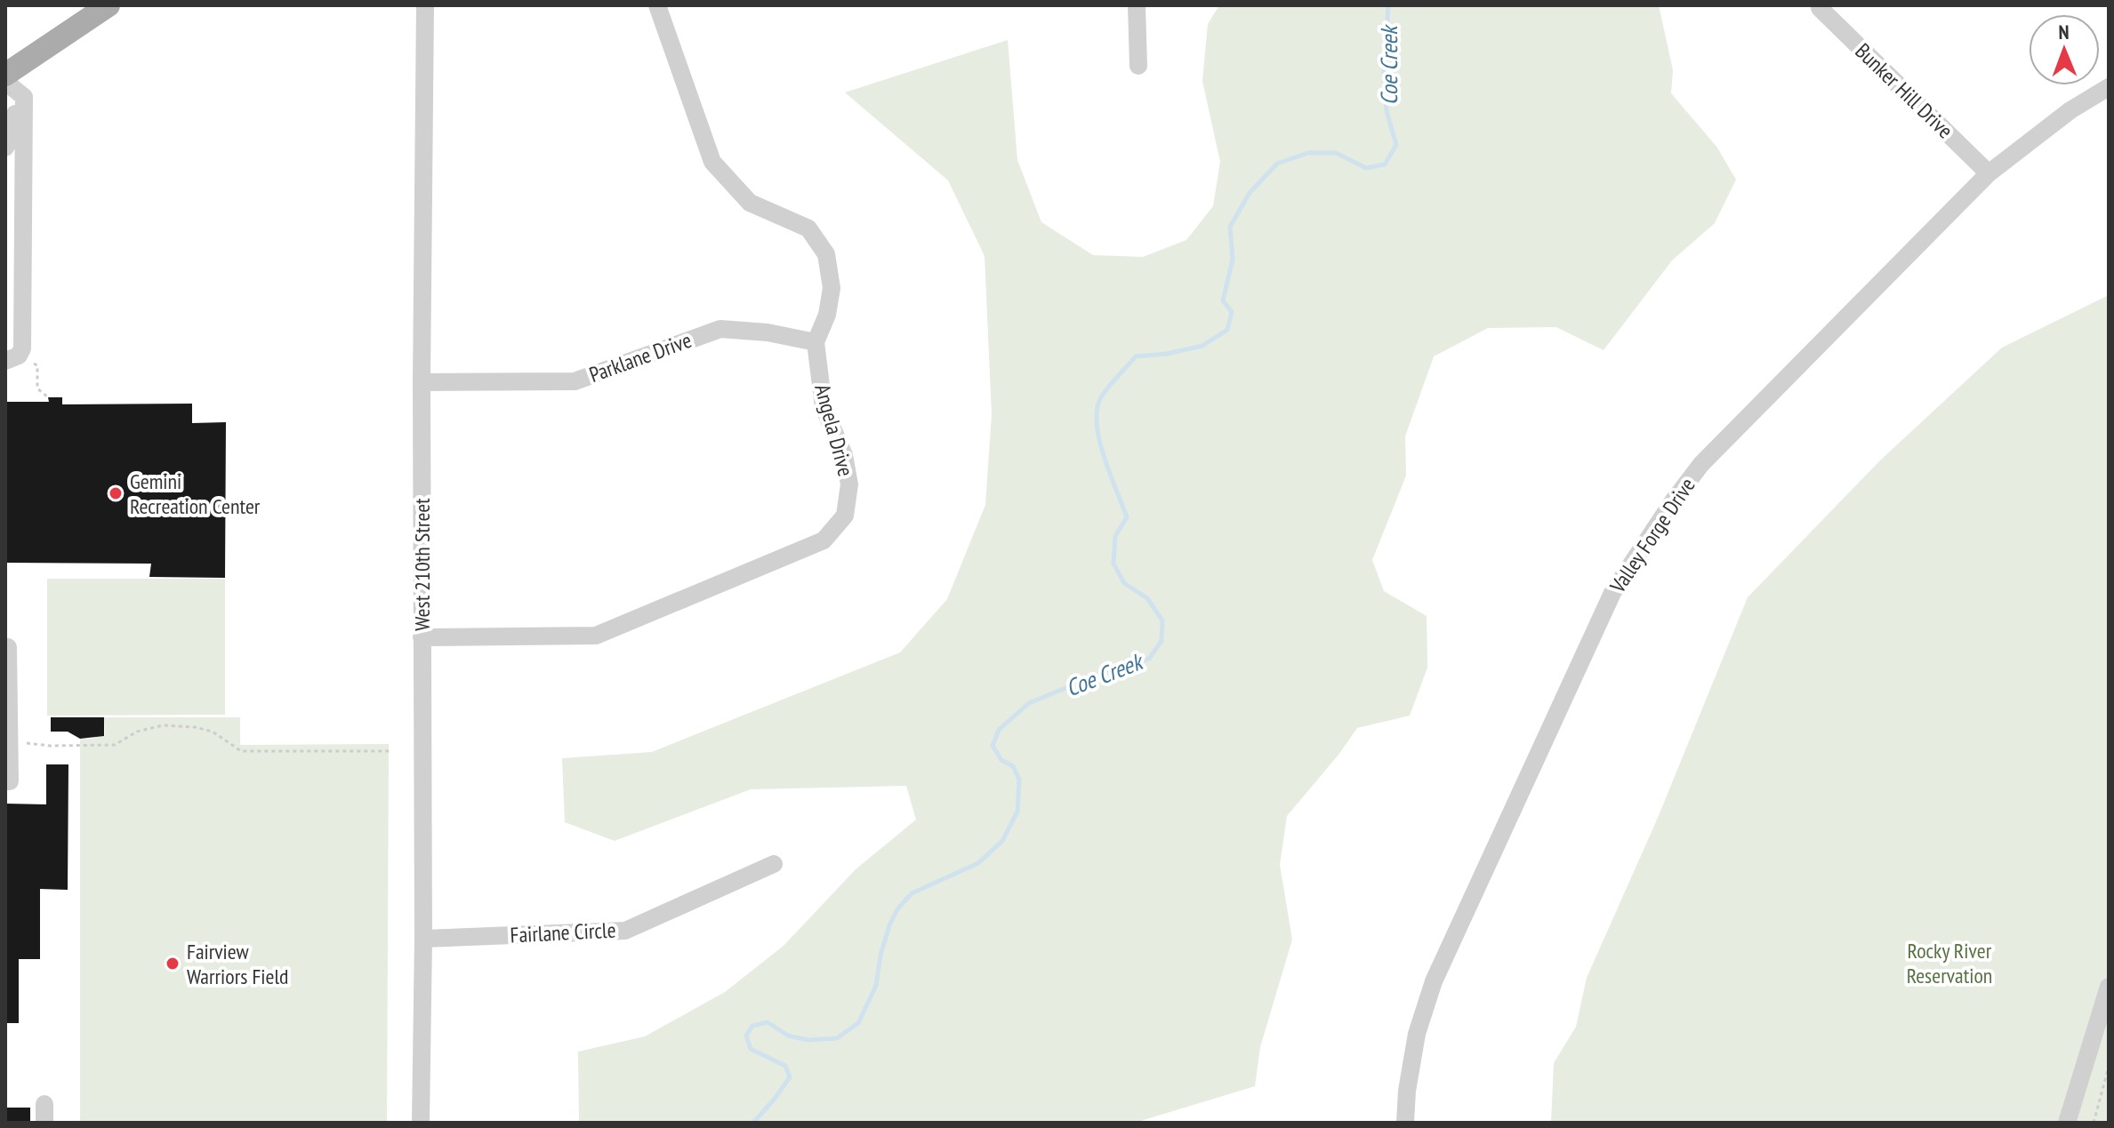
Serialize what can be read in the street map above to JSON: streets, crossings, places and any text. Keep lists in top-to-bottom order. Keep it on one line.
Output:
{"streets":{"street":["Bunker Hill Drive","Parklane Drive","Angela Drive","Valley Forge Drive","West 210th Street","Fairlane Circle"]},"crossings":[["Bunker Hill Drive","Valley Forge Drive"],["Parklane Drive","Angela Drive"],["Parklane Drive","West 210th Street"],["Angela Drive","West 210th Street"],["West 210th Street","Fairlane Circle"]],"water":["Coe Creek"],"parks":["Rocky River Reservation"],"places":["Gemini Recreation Center","Fairview Warriors Field"],"north":"top"}
